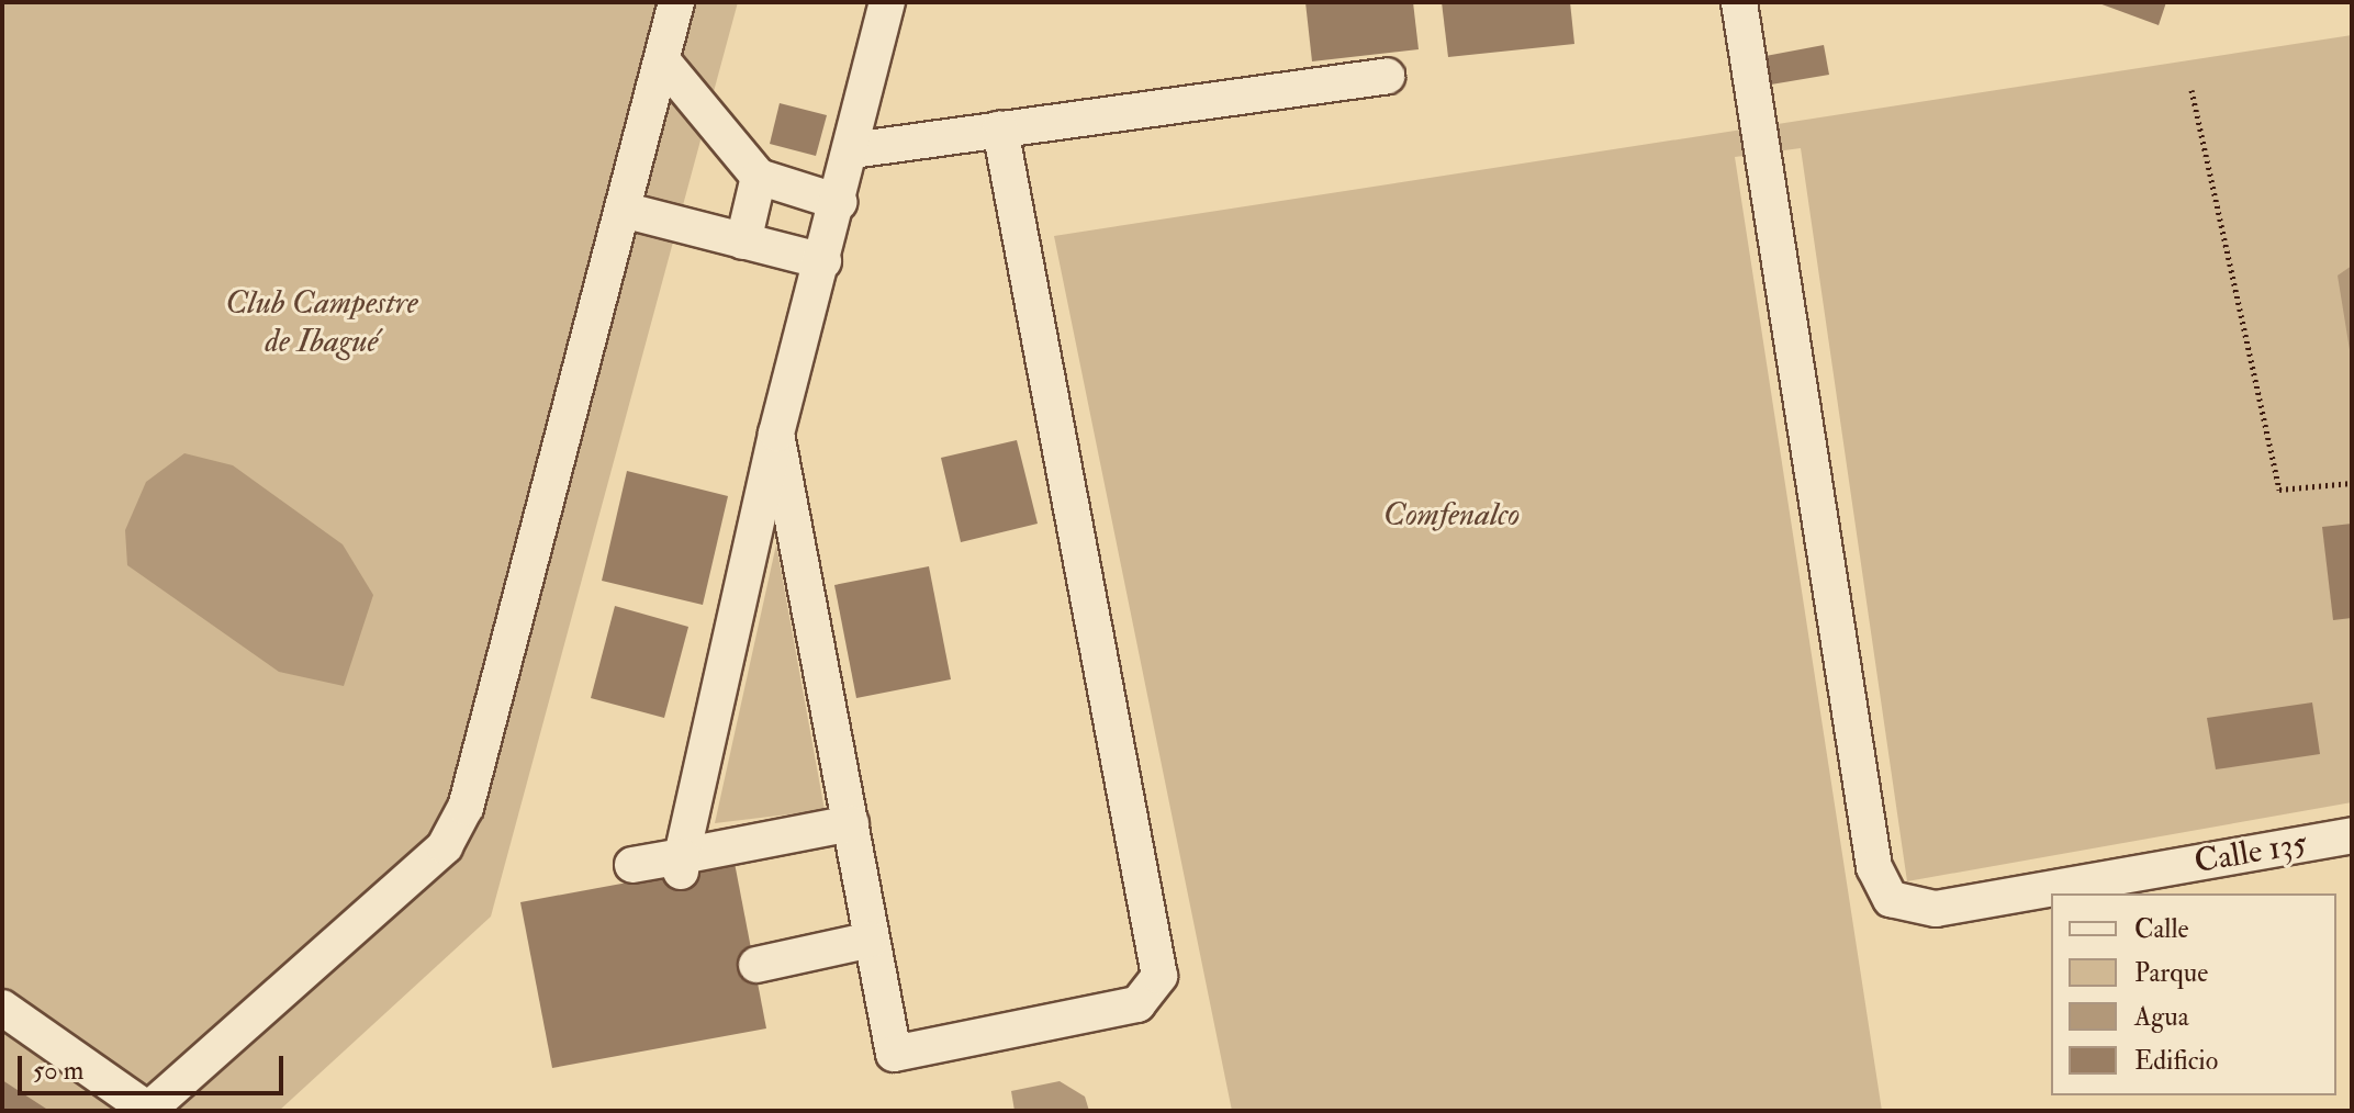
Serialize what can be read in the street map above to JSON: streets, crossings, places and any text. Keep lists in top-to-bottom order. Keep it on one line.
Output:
{"streets":{"street":["Calle 135"]},"parks":["Club Campestre de Ibagué","Comfenalco"],"legend":["Calle","Parque","Agua","Edificio"],"scale_bar":"50 m"}
